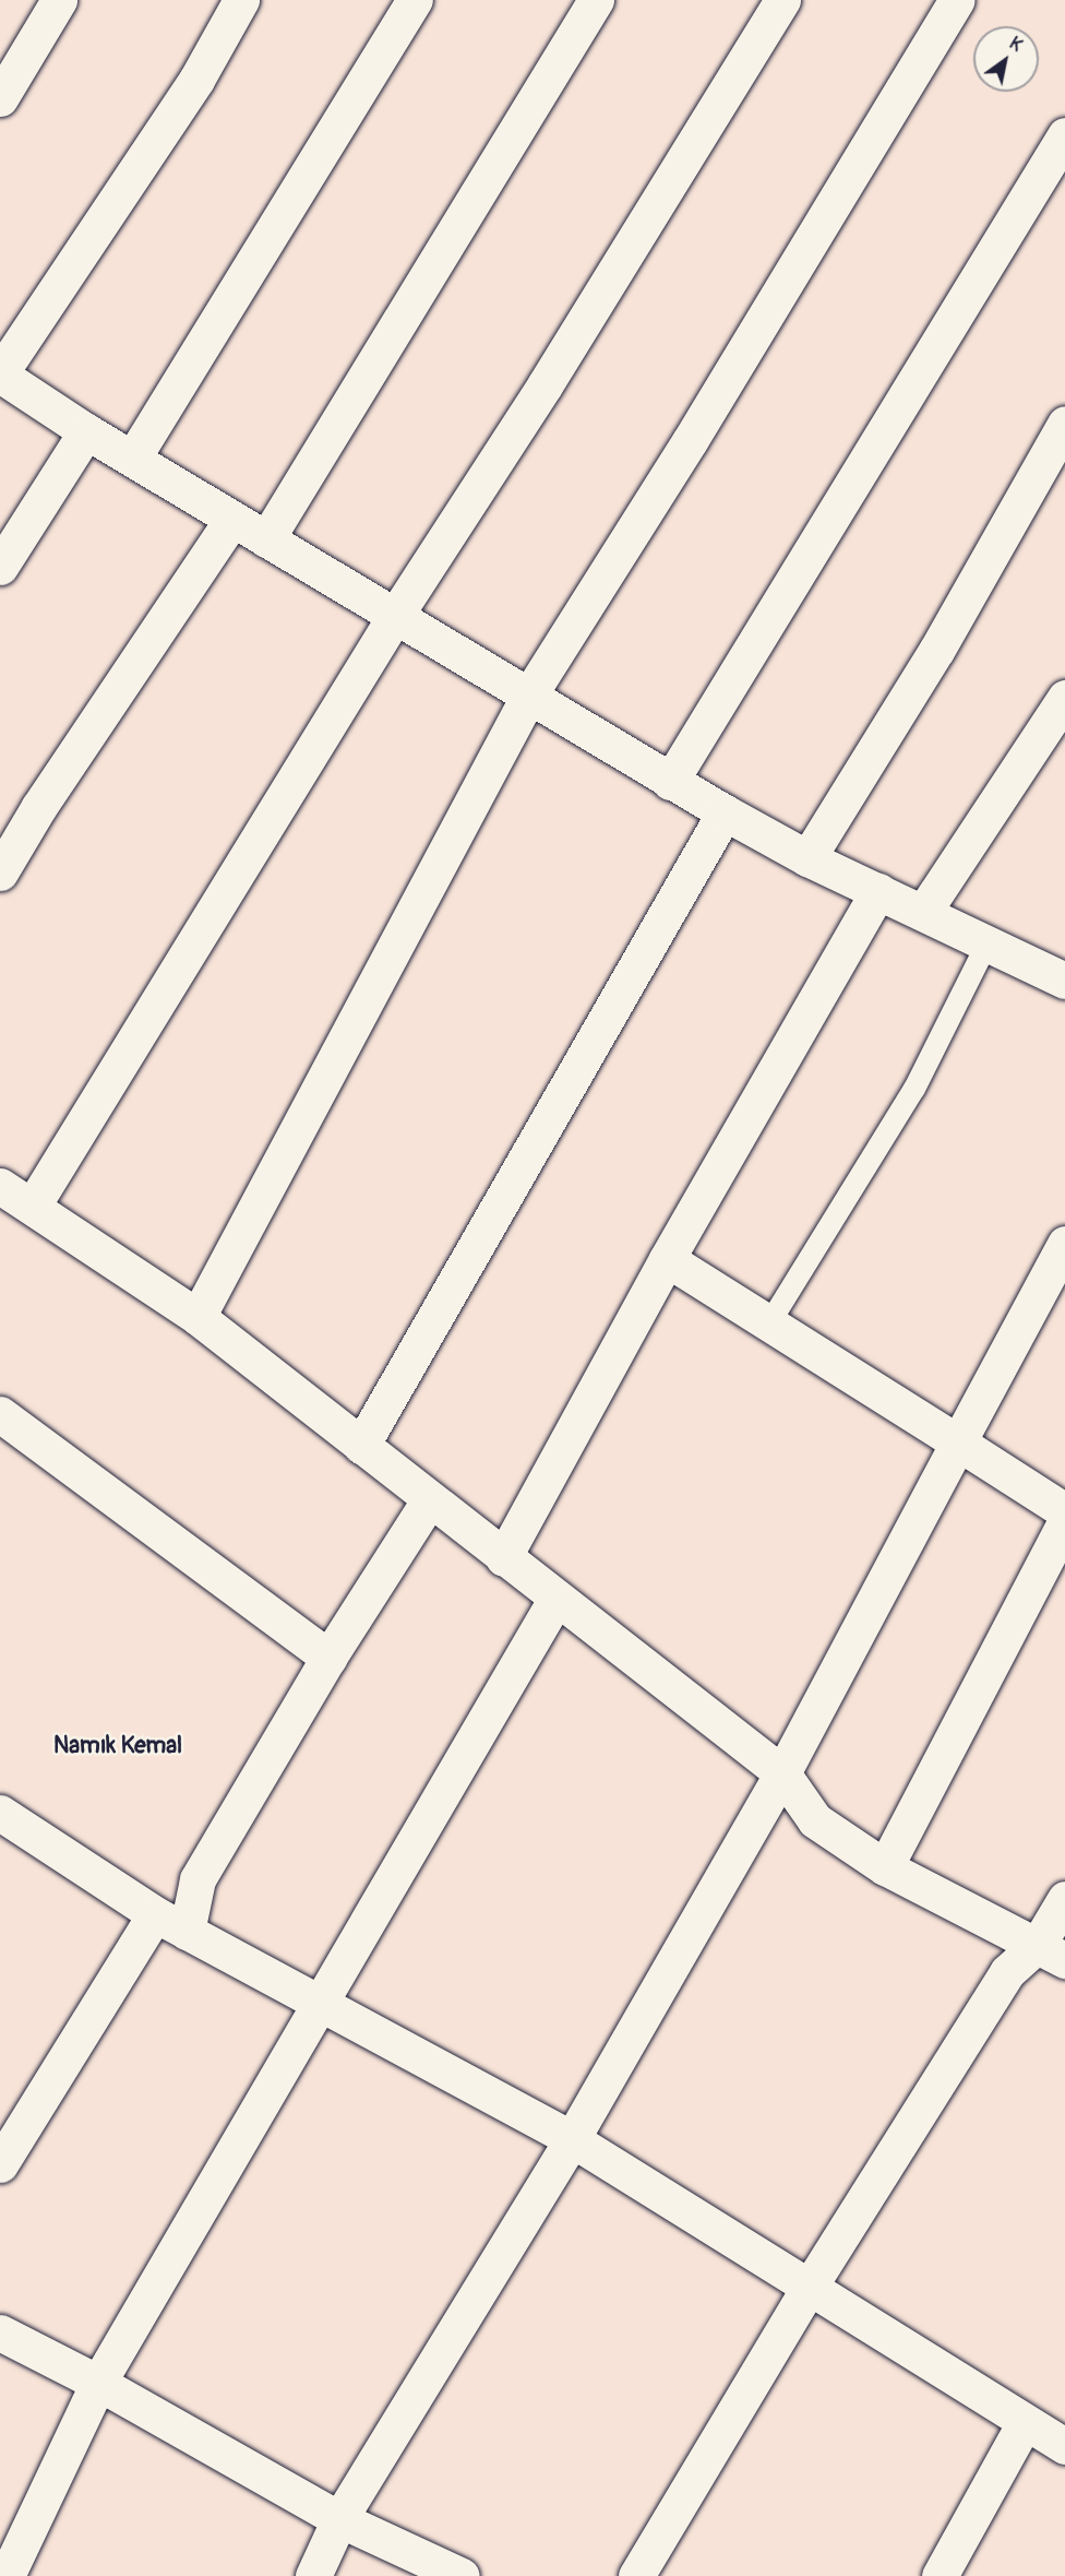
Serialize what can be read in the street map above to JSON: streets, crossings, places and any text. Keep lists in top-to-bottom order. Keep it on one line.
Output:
{"districts":["Namık Kemal"],"north":"top right"}
